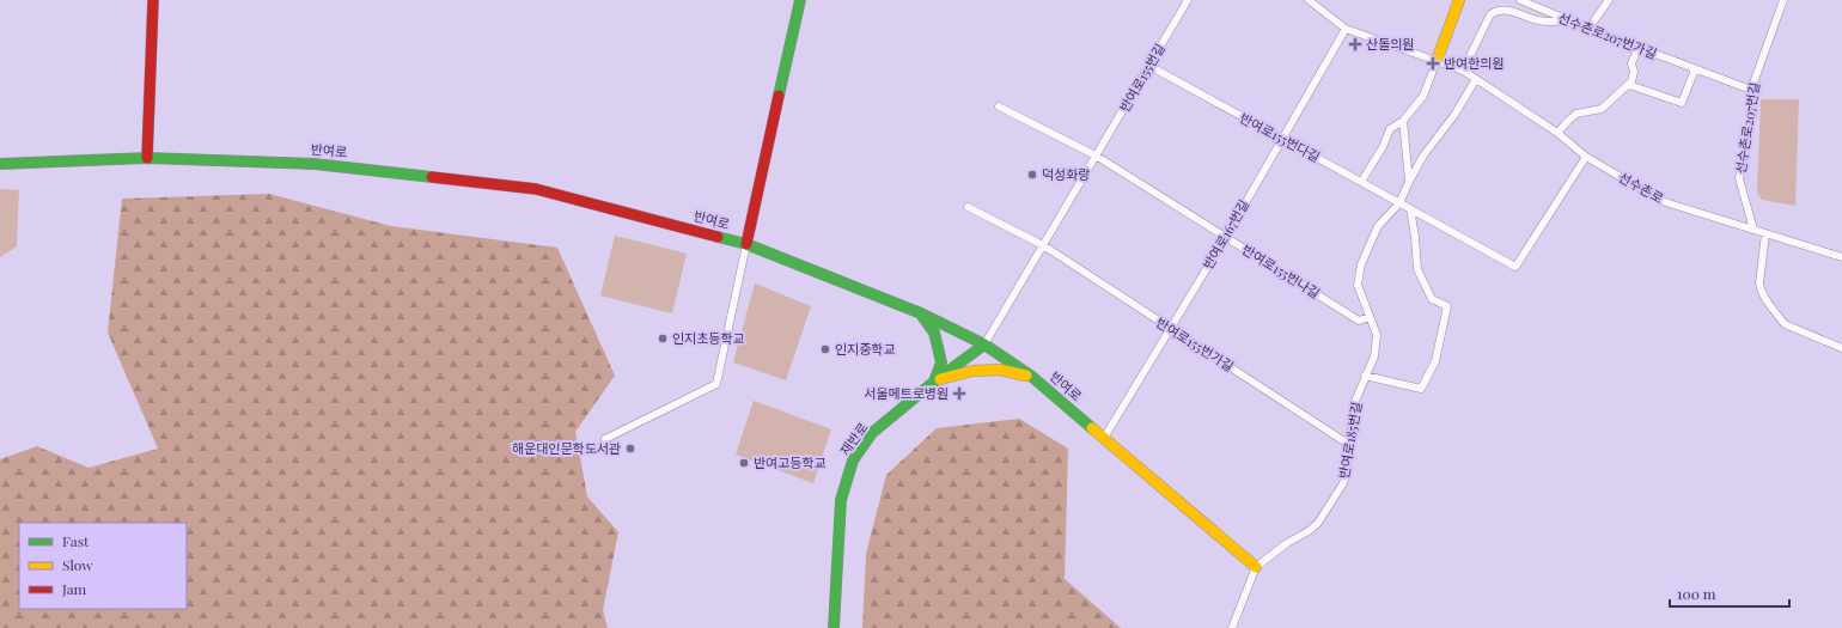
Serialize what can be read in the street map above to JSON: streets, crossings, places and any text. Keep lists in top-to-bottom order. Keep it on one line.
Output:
{"streets":{"main road":["반여로","재반로"],"street":["선수촌로207번가길","반여로155번길","선수촌로207번길","반여로155번다길","선수촌로","반여로167번길","반여로155번나길","반여로155번가길","반여로185번길"]},"crossings":[["선수촌로207번가길","선수촌로207번길"],["반여로155번길","반여로155번다길"],["반여로155번길","반여로"],["반여로155번길","반여로155번나길"],["반여로155번길","반여로155번가길"],["반여로155번길","재반로"],["선수촌로207번길","선수촌로"],["반여로155번다길","선수촌로"],["반여로155번다길","반여로167번길"],["반여로155번다길","반여로185번길"],["반여로","반여로167번길"],["반여로","재반로"],["반여로","반여로185번길"],["선수촌로","반여로167번길"],["선수촌로","반여로185번길"],["반여로167번길","반여로155번나길"],["반여로167번길","반여로155번가길"],["반여로155번나길","반여로185번길"],["반여로155번가길","반여로185번길"]],"places":{"health":["산돌의원","반여한의원","서울메트로병원"],"other":["덕성화랑","인지초등학교","인지중학교","해운대인문학도서관","반여고등학교"]},"legend":["Fast","Slow","Jam"],"scale_bar":"100 m"}
